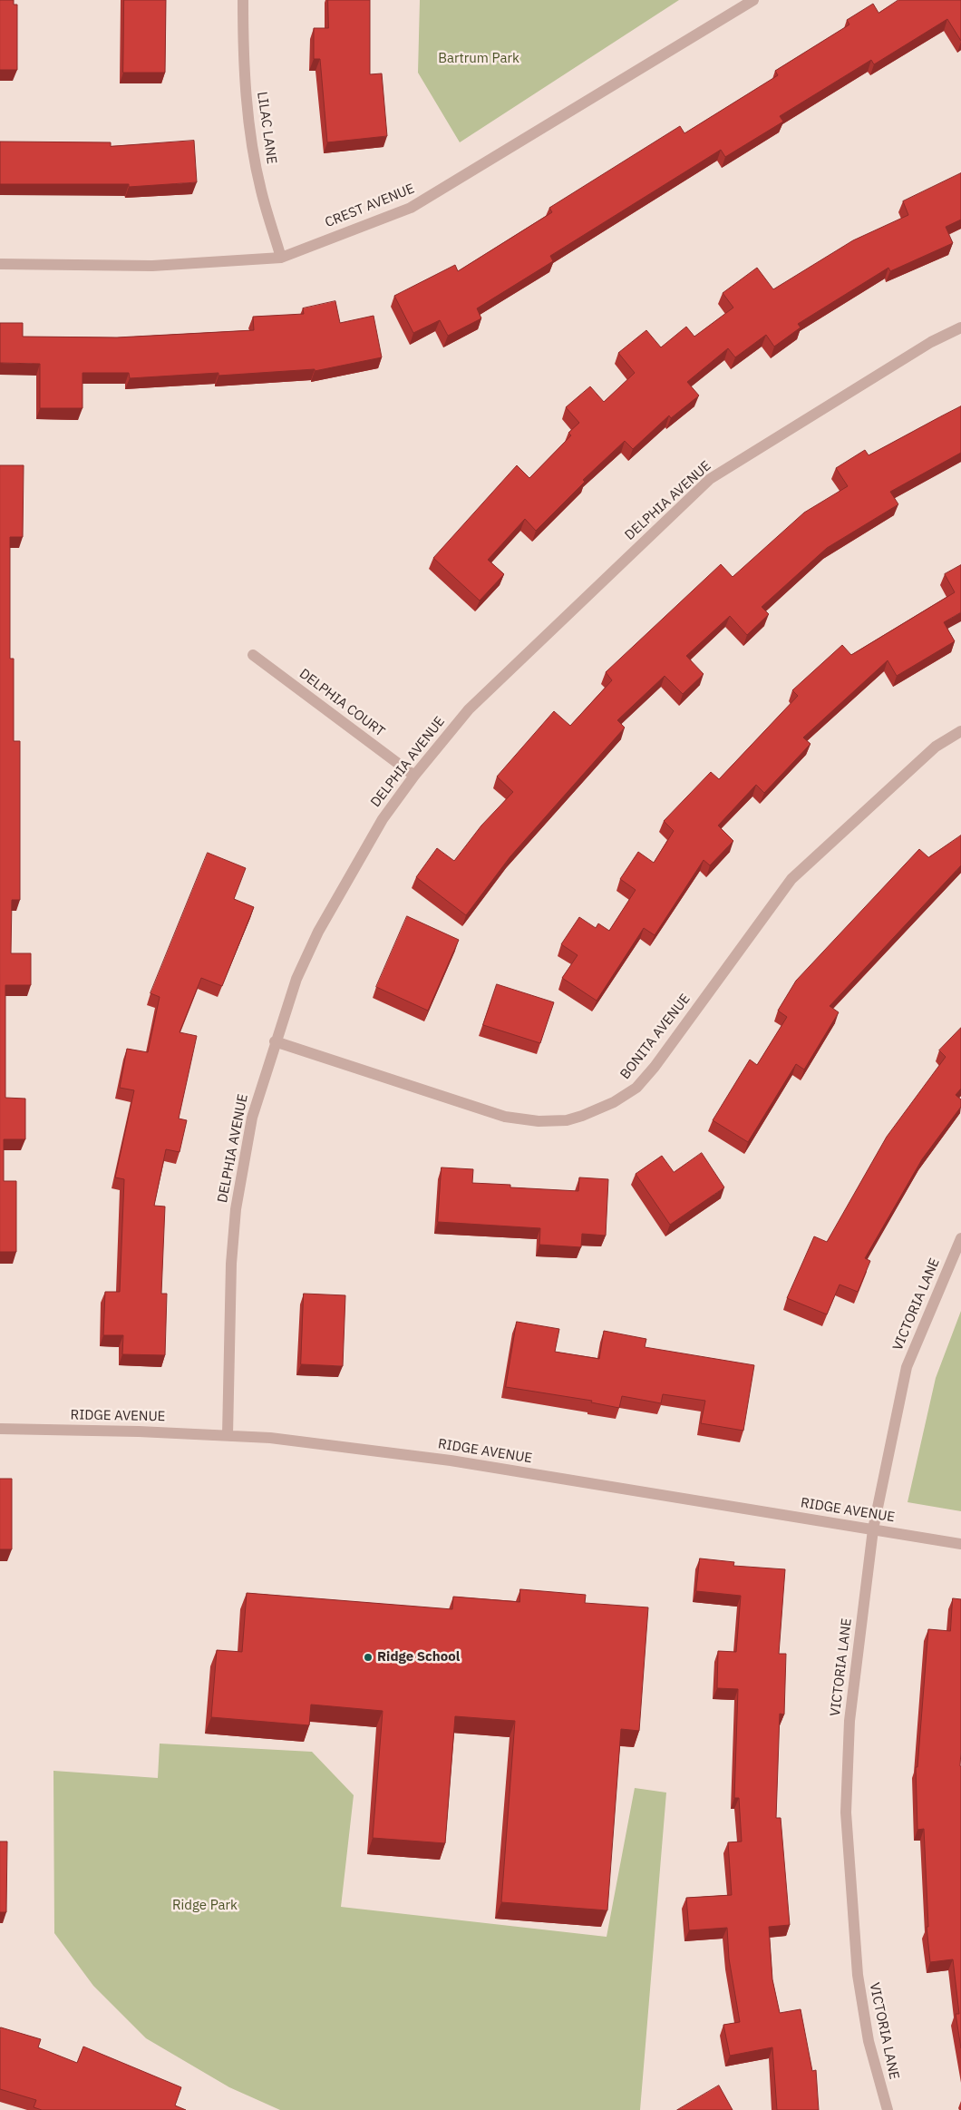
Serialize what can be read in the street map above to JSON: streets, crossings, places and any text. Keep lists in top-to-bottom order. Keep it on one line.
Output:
{"streets":{"street":["LILAC LANE","CREST AVENUE","DELPHIA AVENUE","DELPHIA COURT","BONITA AVENUE","VICTORIA LANE","RIDGE AVENUE"]},"crossings":[["LILAC LANE","CREST AVENUE"],["DELPHIA AVENUE","DELPHIA COURT"],["DELPHIA AVENUE","BONITA AVENUE"],["DELPHIA AVENUE","RIDGE AVENUE"],["VICTORIA LANE","RIDGE AVENUE"]],"parks":["Bartrum Park","Ridge Park"],"places":["Ridge School"]}
